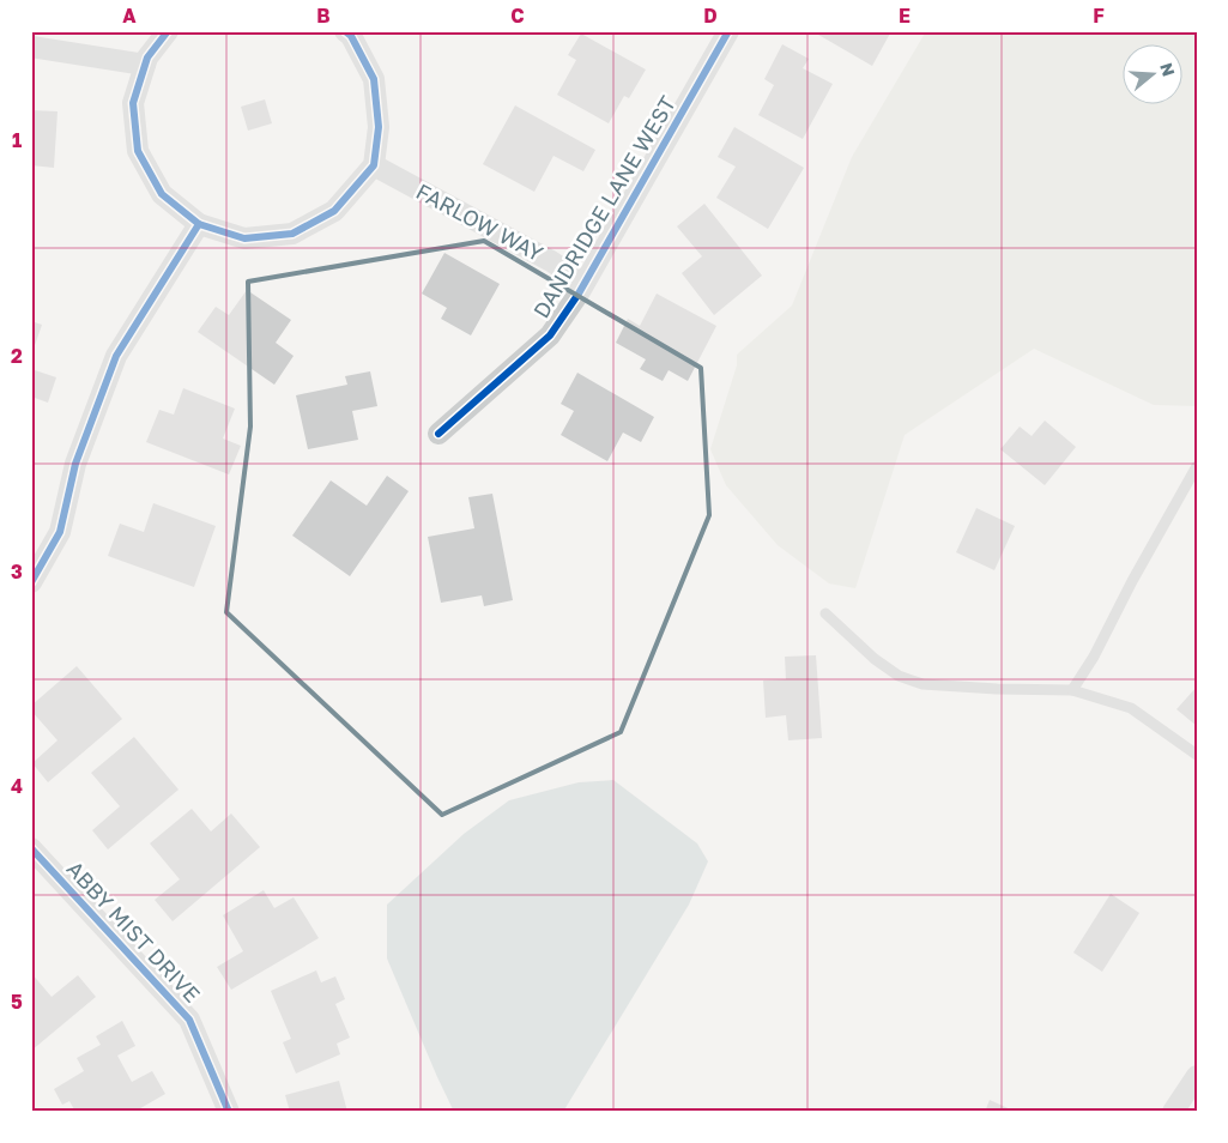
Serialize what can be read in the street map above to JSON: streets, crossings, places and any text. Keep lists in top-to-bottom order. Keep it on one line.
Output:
{"streets":{"street":["DANDRIDGE LANE WEST","FARLOW WAY","ABBY MIST DRIVE"]},"crossings":[["DANDRIDGE LANE WEST","FARLOW WAY"]],"north":"right","grid":{"columns":["A","B","C","D","E","F"],"rows":["1","2","3","4","5"]}}
